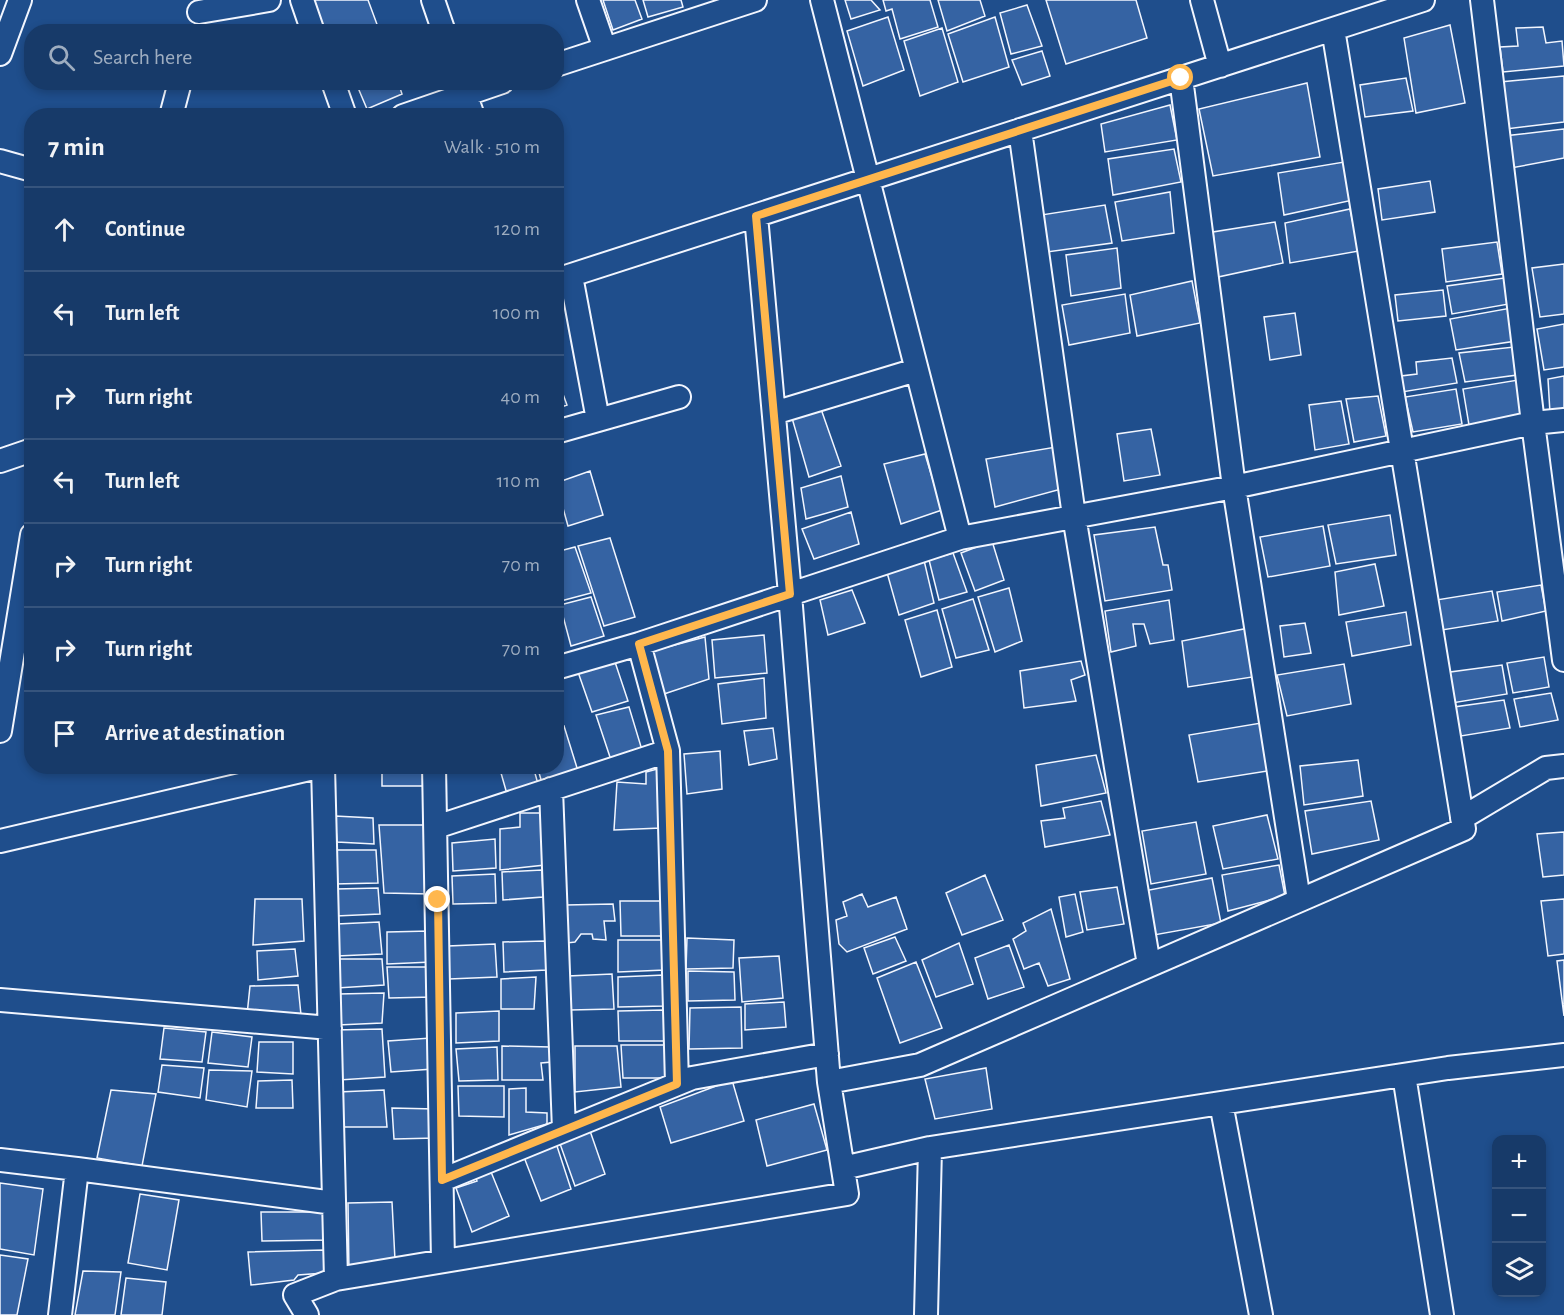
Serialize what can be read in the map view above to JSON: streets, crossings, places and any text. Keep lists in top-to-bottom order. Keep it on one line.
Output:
{"page":{"search":"Search here","heading":["7 min","Walk · 510 m"],"list":[["Continue","120 m"],["Turn left","100 m"],["Turn right","40 m"],["Turn left","110 m"],["Turn right","70 m"],["Turn right","70 m"],"Arrive at destination"],"map_buttons":["+","−"]}}
